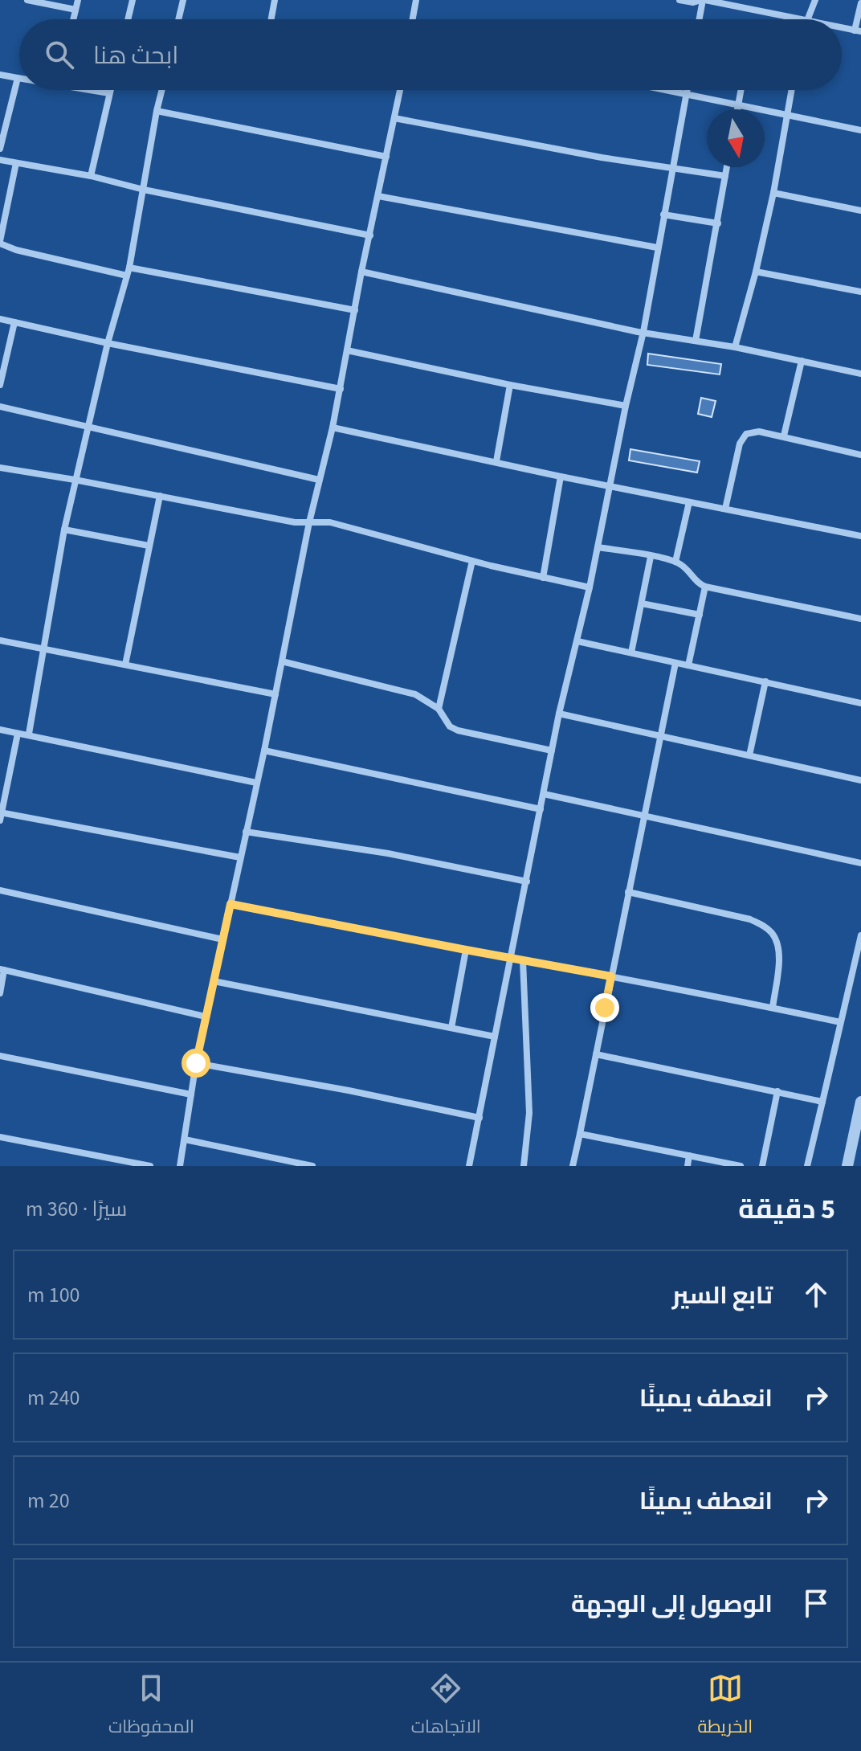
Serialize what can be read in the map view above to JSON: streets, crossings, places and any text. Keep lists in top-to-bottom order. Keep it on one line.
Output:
{"north":"bottom","page":{"search":"ابحث هنا","heading":["5 دقيقة","سيرًا · 360 m"],"list":[["تابع السير","100 m"],["انعطف يمينًا","240 m"],["انعطف يمينًا","20 m"],"الوصول إلى الوجهة"],"nav":["الخريطة","الاتجاهات","المحفوظات"]}}
